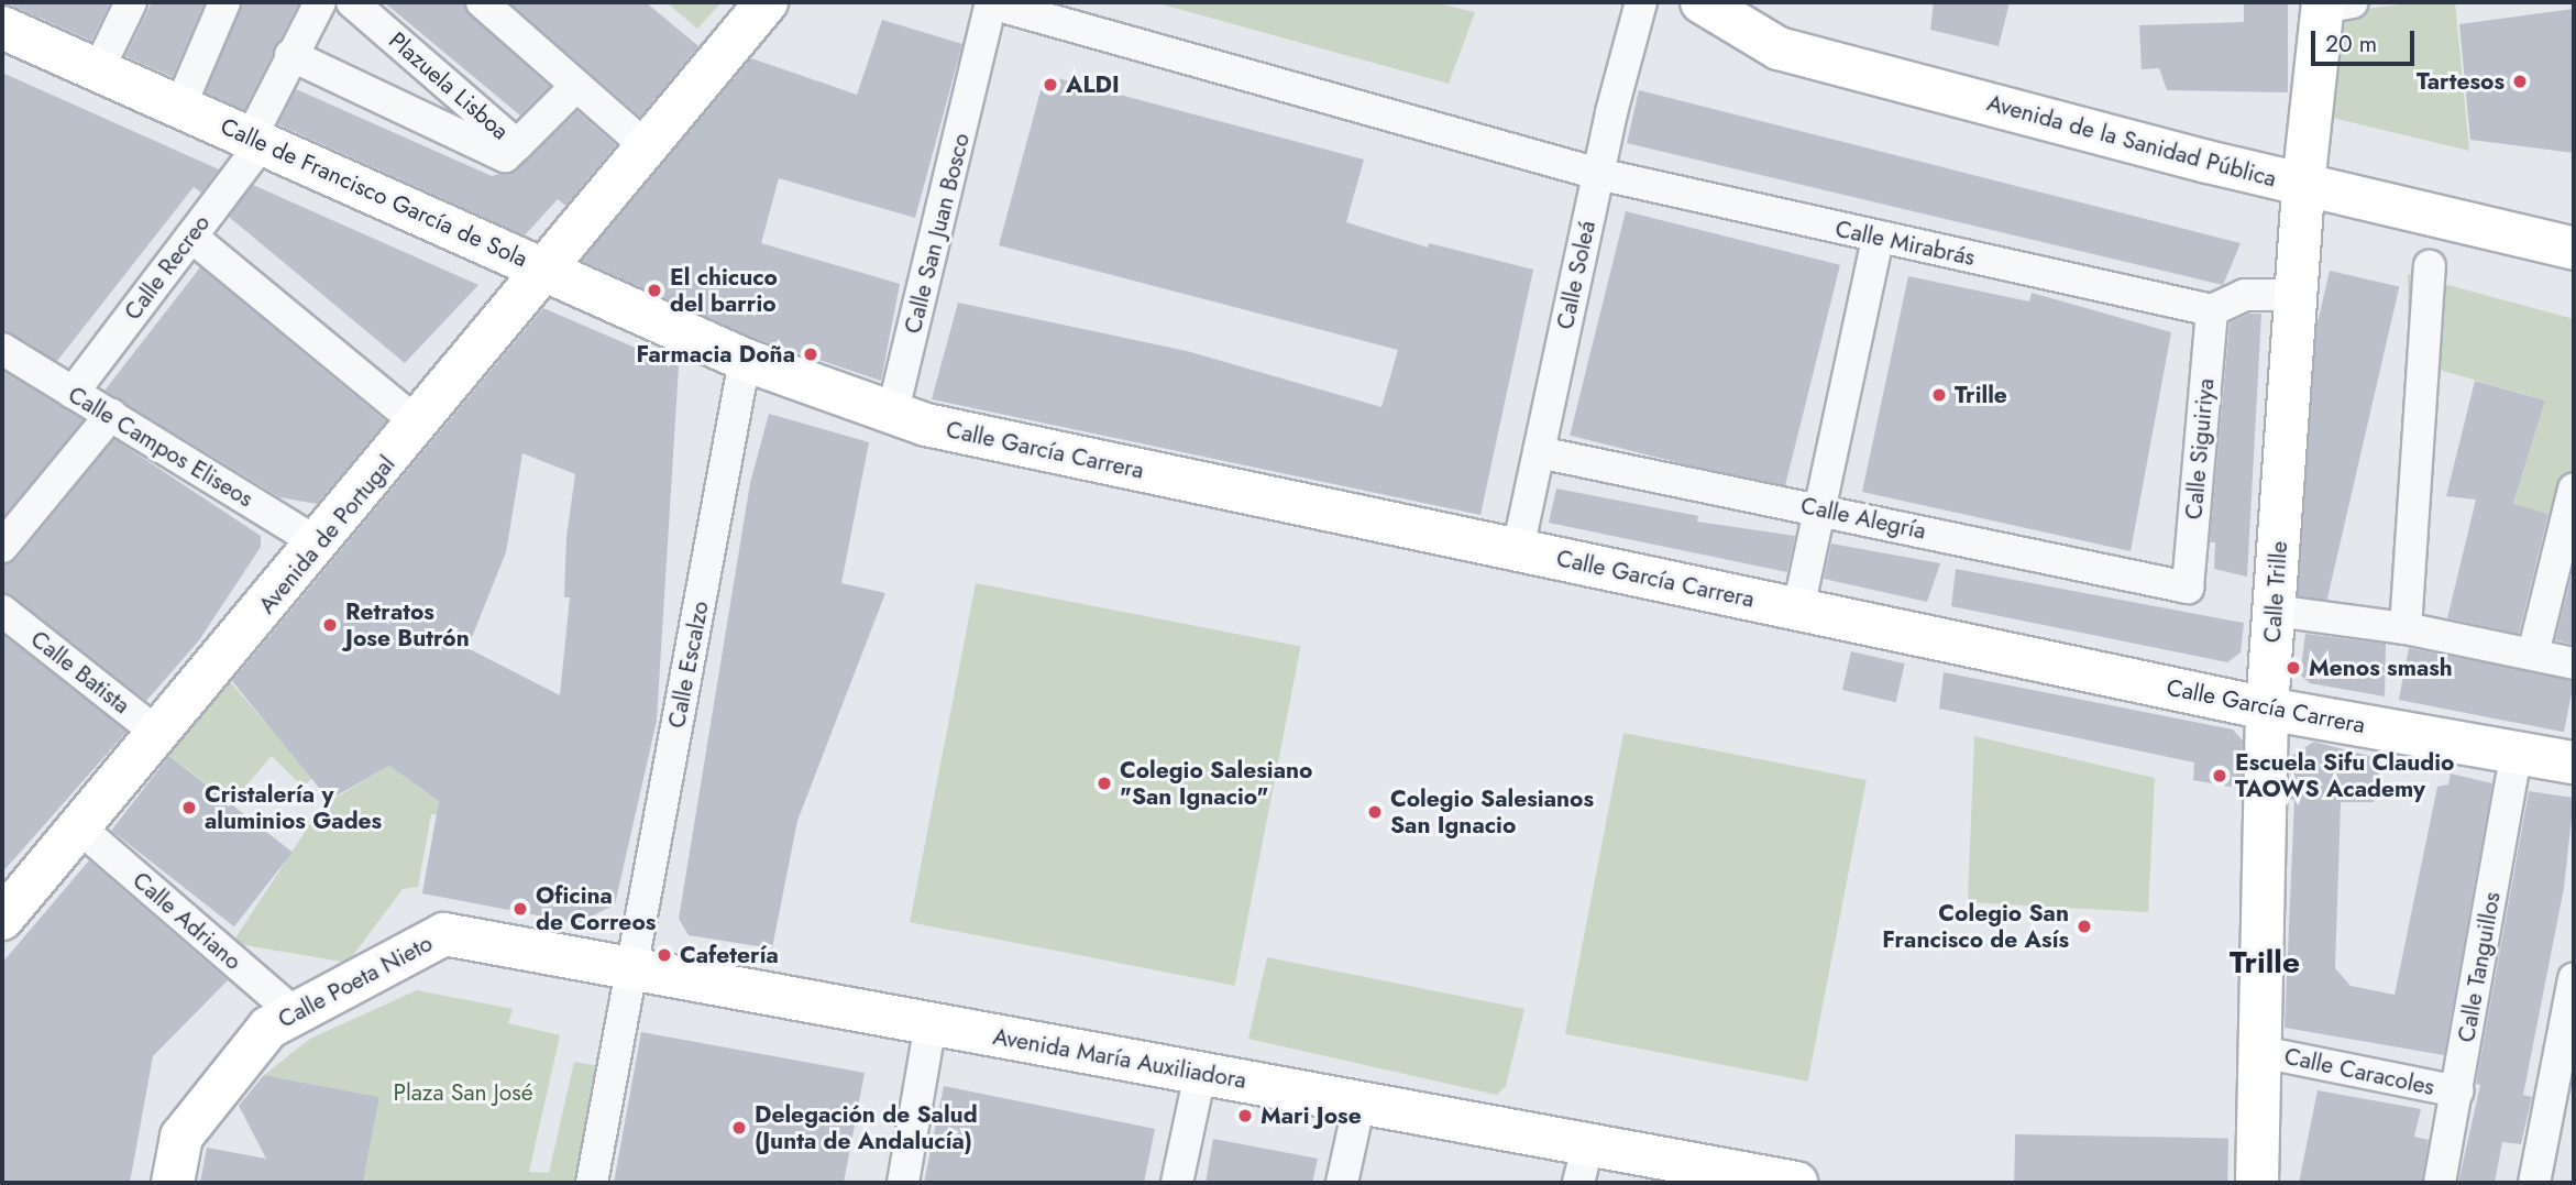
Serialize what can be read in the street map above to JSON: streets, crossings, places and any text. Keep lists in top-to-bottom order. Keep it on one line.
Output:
{"streets":{"street":["Plazuela Lisboa","Avenida de la Sanidad Pública","Calle de Francisco García de Sola","Calle San Juan Bosco","Calle Mirabrás","Calle Recreo","Calle Soleá","Calle Campos Eliseos","Calle Siguiriya","Calle García Carrera","Calle Alegría","Avenida de Portugal","Calle Trille","Calle Escalzo","Calle Batista","Calle Adriano","Calle Tanguillos","Calle Poeta Nieto","Avenida María Auxiliadora","Calle Caracoles"]},"crossings":[["Avenida de la Sanidad Pública","Calle Trille"],["Calle de Francisco García de Sola","Calle Recreo"],["Calle de Francisco García de Sola","Calle García Carrera"],["Calle de Francisco García de Sola","Avenida de Portugal"],["Calle de Francisco García de Sola","Calle Escalzo"],["Calle San Juan Bosco","Calle Mirabrás"],["Calle San Juan Bosco","Calle Soleá"],["Calle San Juan Bosco","Calle García Carrera"],["Calle Mirabrás","Calle Soleá"],["Calle Mirabrás","Calle Siguiriya"],["Calle Recreo","Calle Campos Eliseos"],["Calle Soleá","Calle García Carrera"],["Calle Soleá","Calle Alegría"],["Calle Campos Eliseos","Avenida de Portugal"],["Calle Siguiriya","Calle Alegría"],["Calle García Carrera","Calle Trille"],["Calle García Carrera","Calle Escalzo"],["Calle García Carrera","Calle Tanguillos"],["Avenida de Portugal","Calle Batista"],["Avenida de Portugal","Calle Adriano"],["Calle Trille","Calle Caracoles"],["Calle Escalzo","Avenida María Auxiliadora"],["Calle Adriano","Calle Poeta Nieto"],["Calle Tanguillos","Calle Caracoles"],["Calle Poeta Nieto","Avenida María Auxiliadora"]],"districts":["Trille"],"parks":["Plaza San José"],"places":["Tartesos","ALDI","El chicuco del barrio","Farmacia Doña","Trille","Retratos Jose Butrón","Menos smash","Escuela Sifu Claudio TAOWS Academy","Colegio Salesiano \"San Ignacio\"","Cristalería y aluminios Gades","Colegio Salesianos San Ignacio","Oficina de Correos","Colegio San Francisco de Asís","Cafetería","Mari Jose","Delegación de Salud (Junta de Andalucía)"],"scale_bar":"20 m"}
